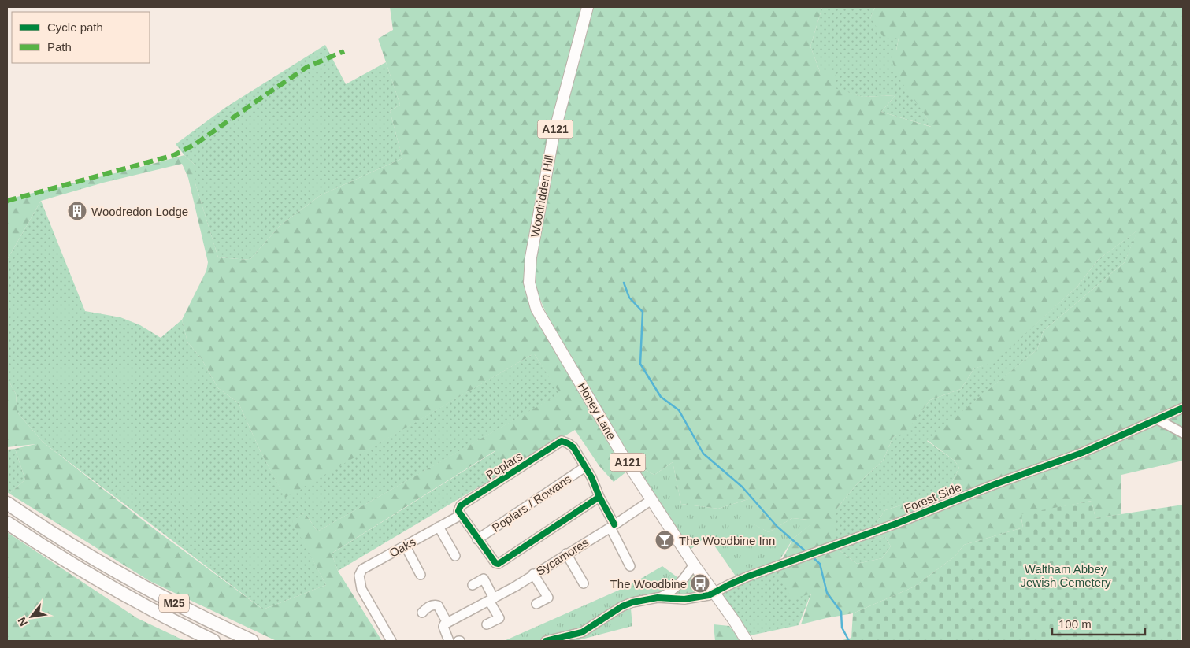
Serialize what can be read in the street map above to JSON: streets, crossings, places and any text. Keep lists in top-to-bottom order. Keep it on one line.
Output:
{"streets":{"highway":["M25"],"main road":["A121","Woodridden Hill","Honey Lane"],"street":["Poplars","Forest Side","Poplars / Rowans","Oaks","Sycamores"]},"crossings":[["Woodridden Hill","Honey Lane"],["Honey Lane","Forest Side"],["Honey Lane","Sycamores"],["Poplars","Poplars / Rowans"],["Poplars","Oaks"]],"parks":["Waltham Abbey Jewish Cemetery"],"places":{"building":["Woodredon Lodge"],"bar":["The Woodbine Inn"],"bus stop":["The Woodbine"]},"legend":["Cycle path","Path"],"scale_bar":"100 m","north":"bottom left"}
